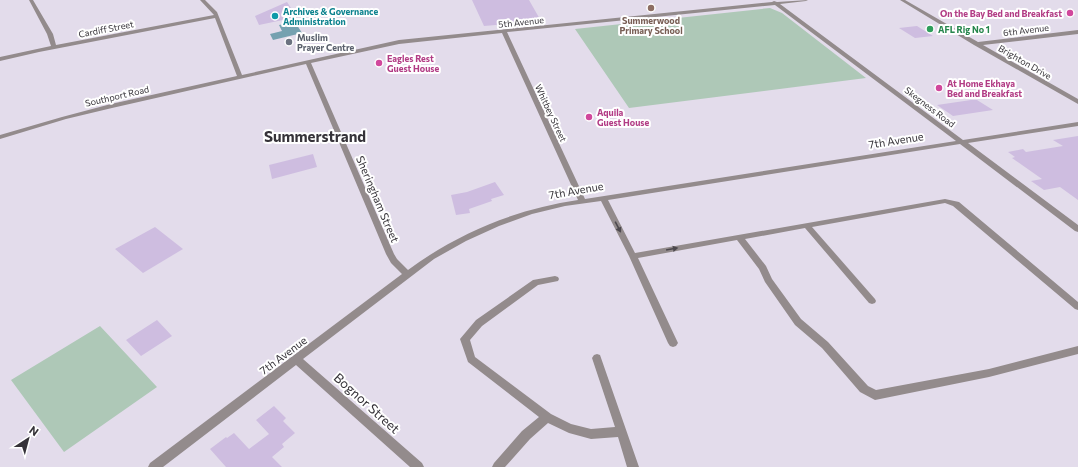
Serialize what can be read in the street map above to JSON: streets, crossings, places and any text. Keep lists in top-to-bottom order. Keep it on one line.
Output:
{"streets":{"street":["5th Avenue","Cardiff Street","6th Avenue","Brighton Drive","Southport Road","Skegness Road","Whitbey Street","7th Avenue","Sheringham Street","Bognor Street"]},"crossings":[["5th Avenue","Southport Road"],["5th Avenue","Skegness Road"],["5th Avenue","Whitbey Street"],["5th Avenue","Sheringham Street"],["6th Avenue","Brighton Drive"],["Skegness Road","7th Avenue"],["Whitbey Street","7th Avenue"],["7th Avenue","Sheringham Street"],["7th Avenue","Bognor Street"]],"districts":["Summerstrand"],"places":["Summerwood Primary School","On the Bay Bed and Breakfast","Archives & Governance Administration","AFL Rig No 1","Muslim Prayer Centre","Eagles Rest Guest House","At Home Ekhaya Bed and Breakfast","Aquila Guest House"],"north":"top right"}
